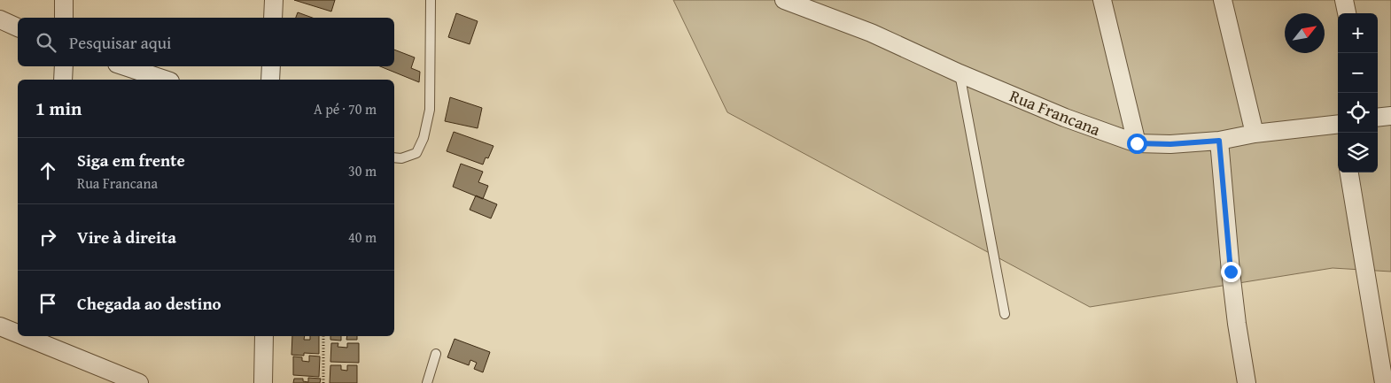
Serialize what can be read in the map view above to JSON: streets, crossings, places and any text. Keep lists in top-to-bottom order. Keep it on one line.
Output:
{"streets":{"street":["Rua Francana"]},"north":"top right","page":{"map_buttons":["+","−"],"search":"Pesquisar aqui","heading":["1 min","A pé · 70 m"],"list":[["Siga em frente","Rua Francana","30 m"],["Vire à direita","40 m"],"Chegada ao destino"]}}
